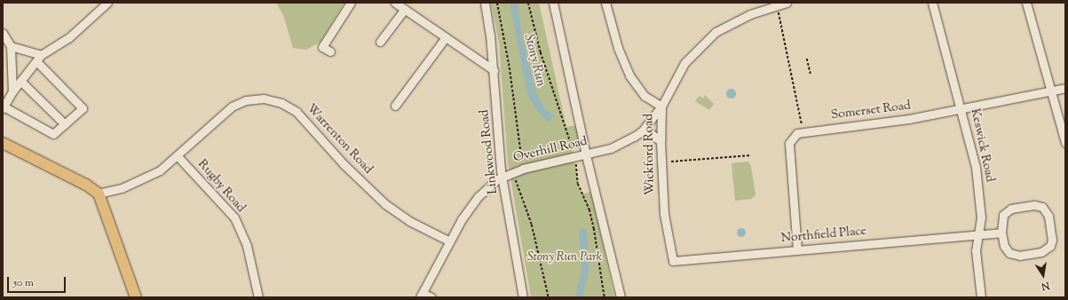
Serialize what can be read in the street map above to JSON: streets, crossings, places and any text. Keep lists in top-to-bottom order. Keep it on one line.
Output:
{"streets":{"street":["Somerset Road","Warrenton Road","Keswick Road","Overhill Road","Linkwood Road","Wickford Road","Rugby Road","Northfield Place"]},"crossings":[["Somerset Road","Keswick Road"],["Warrenton Road","Overhill Road"],["Warrenton Road","Rugby Road"],["Keswick Road","Northfield Place"],["Overhill Road","Linkwood Road"],["Overhill Road","Wickford Road"],["Wickford Road","Northfield Place"]],"water":["Stony Run"],"parks":["Stony Run Park"],"scale_bar":"50 m","north":"bottom"}
